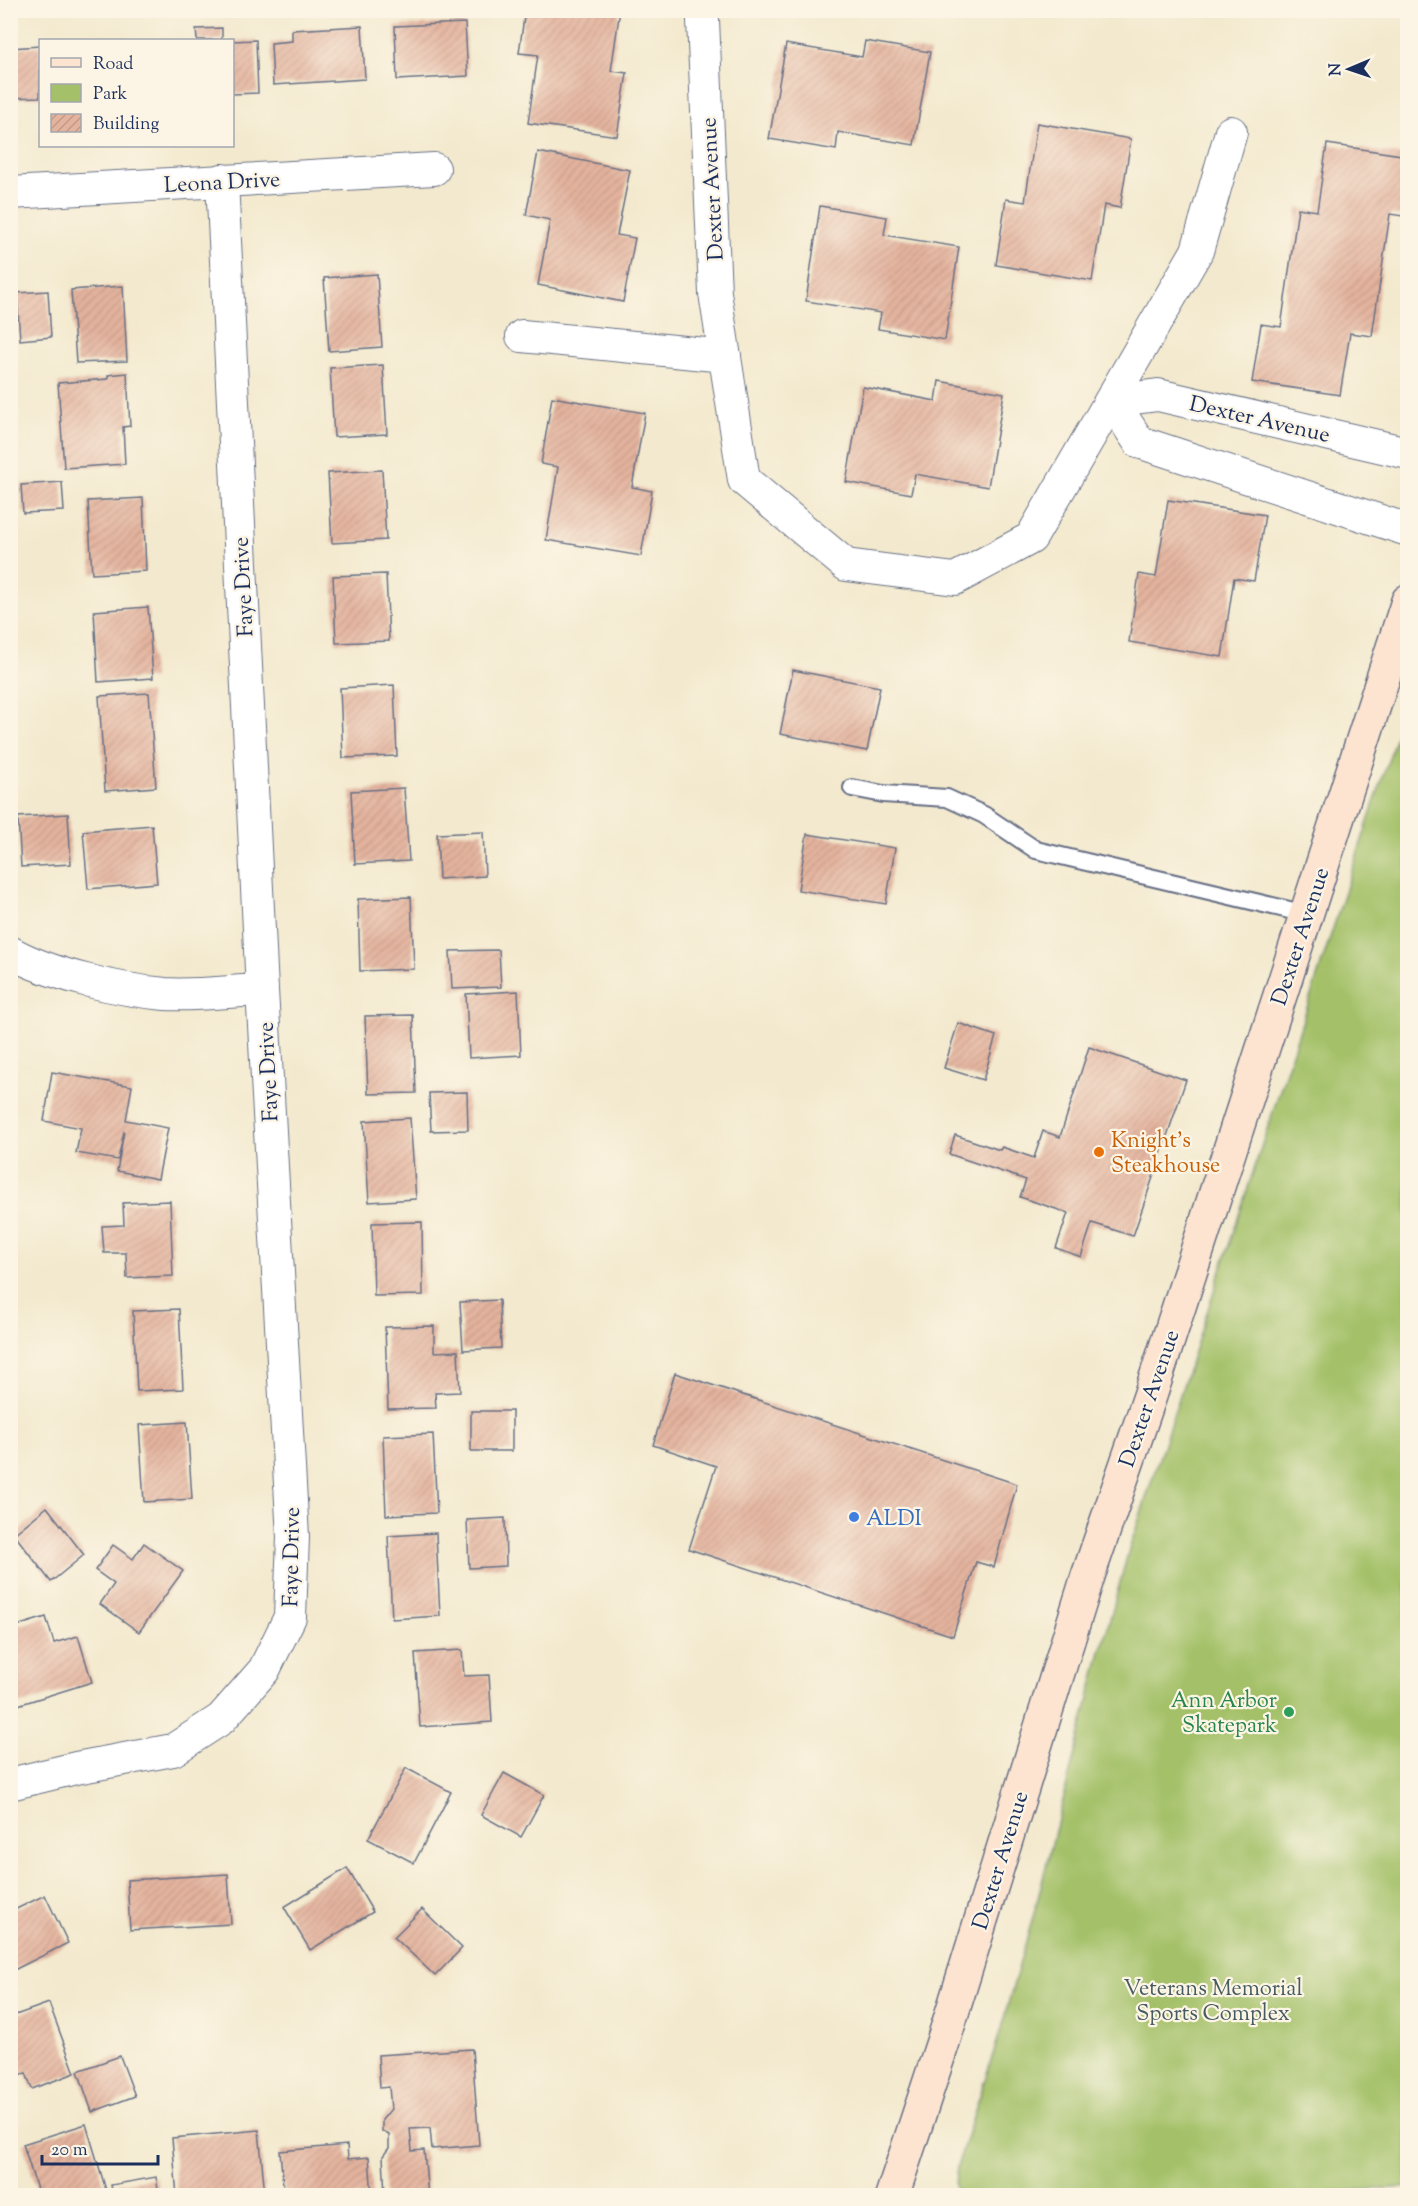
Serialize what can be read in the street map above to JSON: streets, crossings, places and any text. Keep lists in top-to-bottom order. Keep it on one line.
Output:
{"streets":{"main road":["Dexter Avenue"],"street":["Leona Drive","Faye Drive"]},"crossings":[["Leona Drive","Faye Drive"]],"parks":["Veterans Memorial Sports Complex"],"places":["Knight's Steakhouse","ALDI","Ann Arbor Skatepark"],"legend":["Road","Park","Building"],"scale_bar":"20 m","north":"left"}
